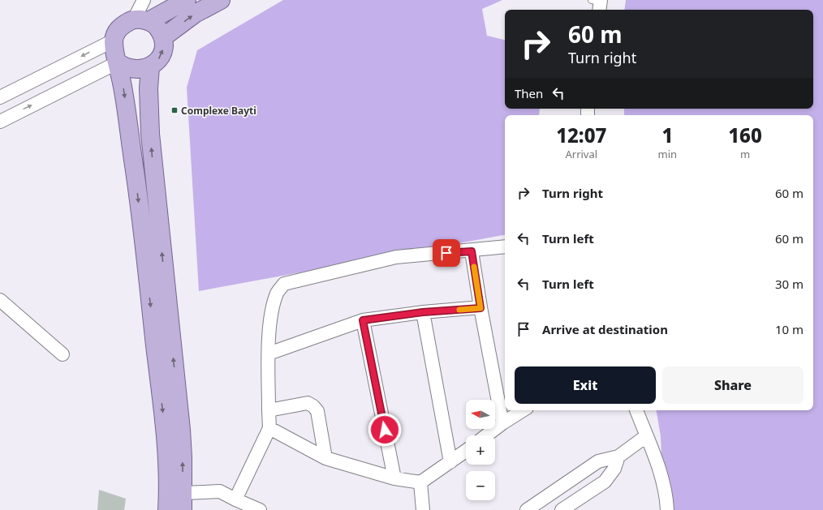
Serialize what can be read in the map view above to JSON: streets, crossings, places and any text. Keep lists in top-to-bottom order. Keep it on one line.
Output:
{"places":{"transit":["Complexe Bayti"]},"north":"left","page":{"turn":["60 m","Turn right"],"then":"Then","eta":["12:07","Arrival","1","min","160","m"],"list":[{"name":"Turn right","value":"60 m"},{"name":"Turn left","value":"60 m"},{"name":"Turn left","value":"30 m"},{"name":"Arrive at destination","value":"10 m"}],"buttons":["Exit","Share"],"map_buttons":["+","−"]}}
